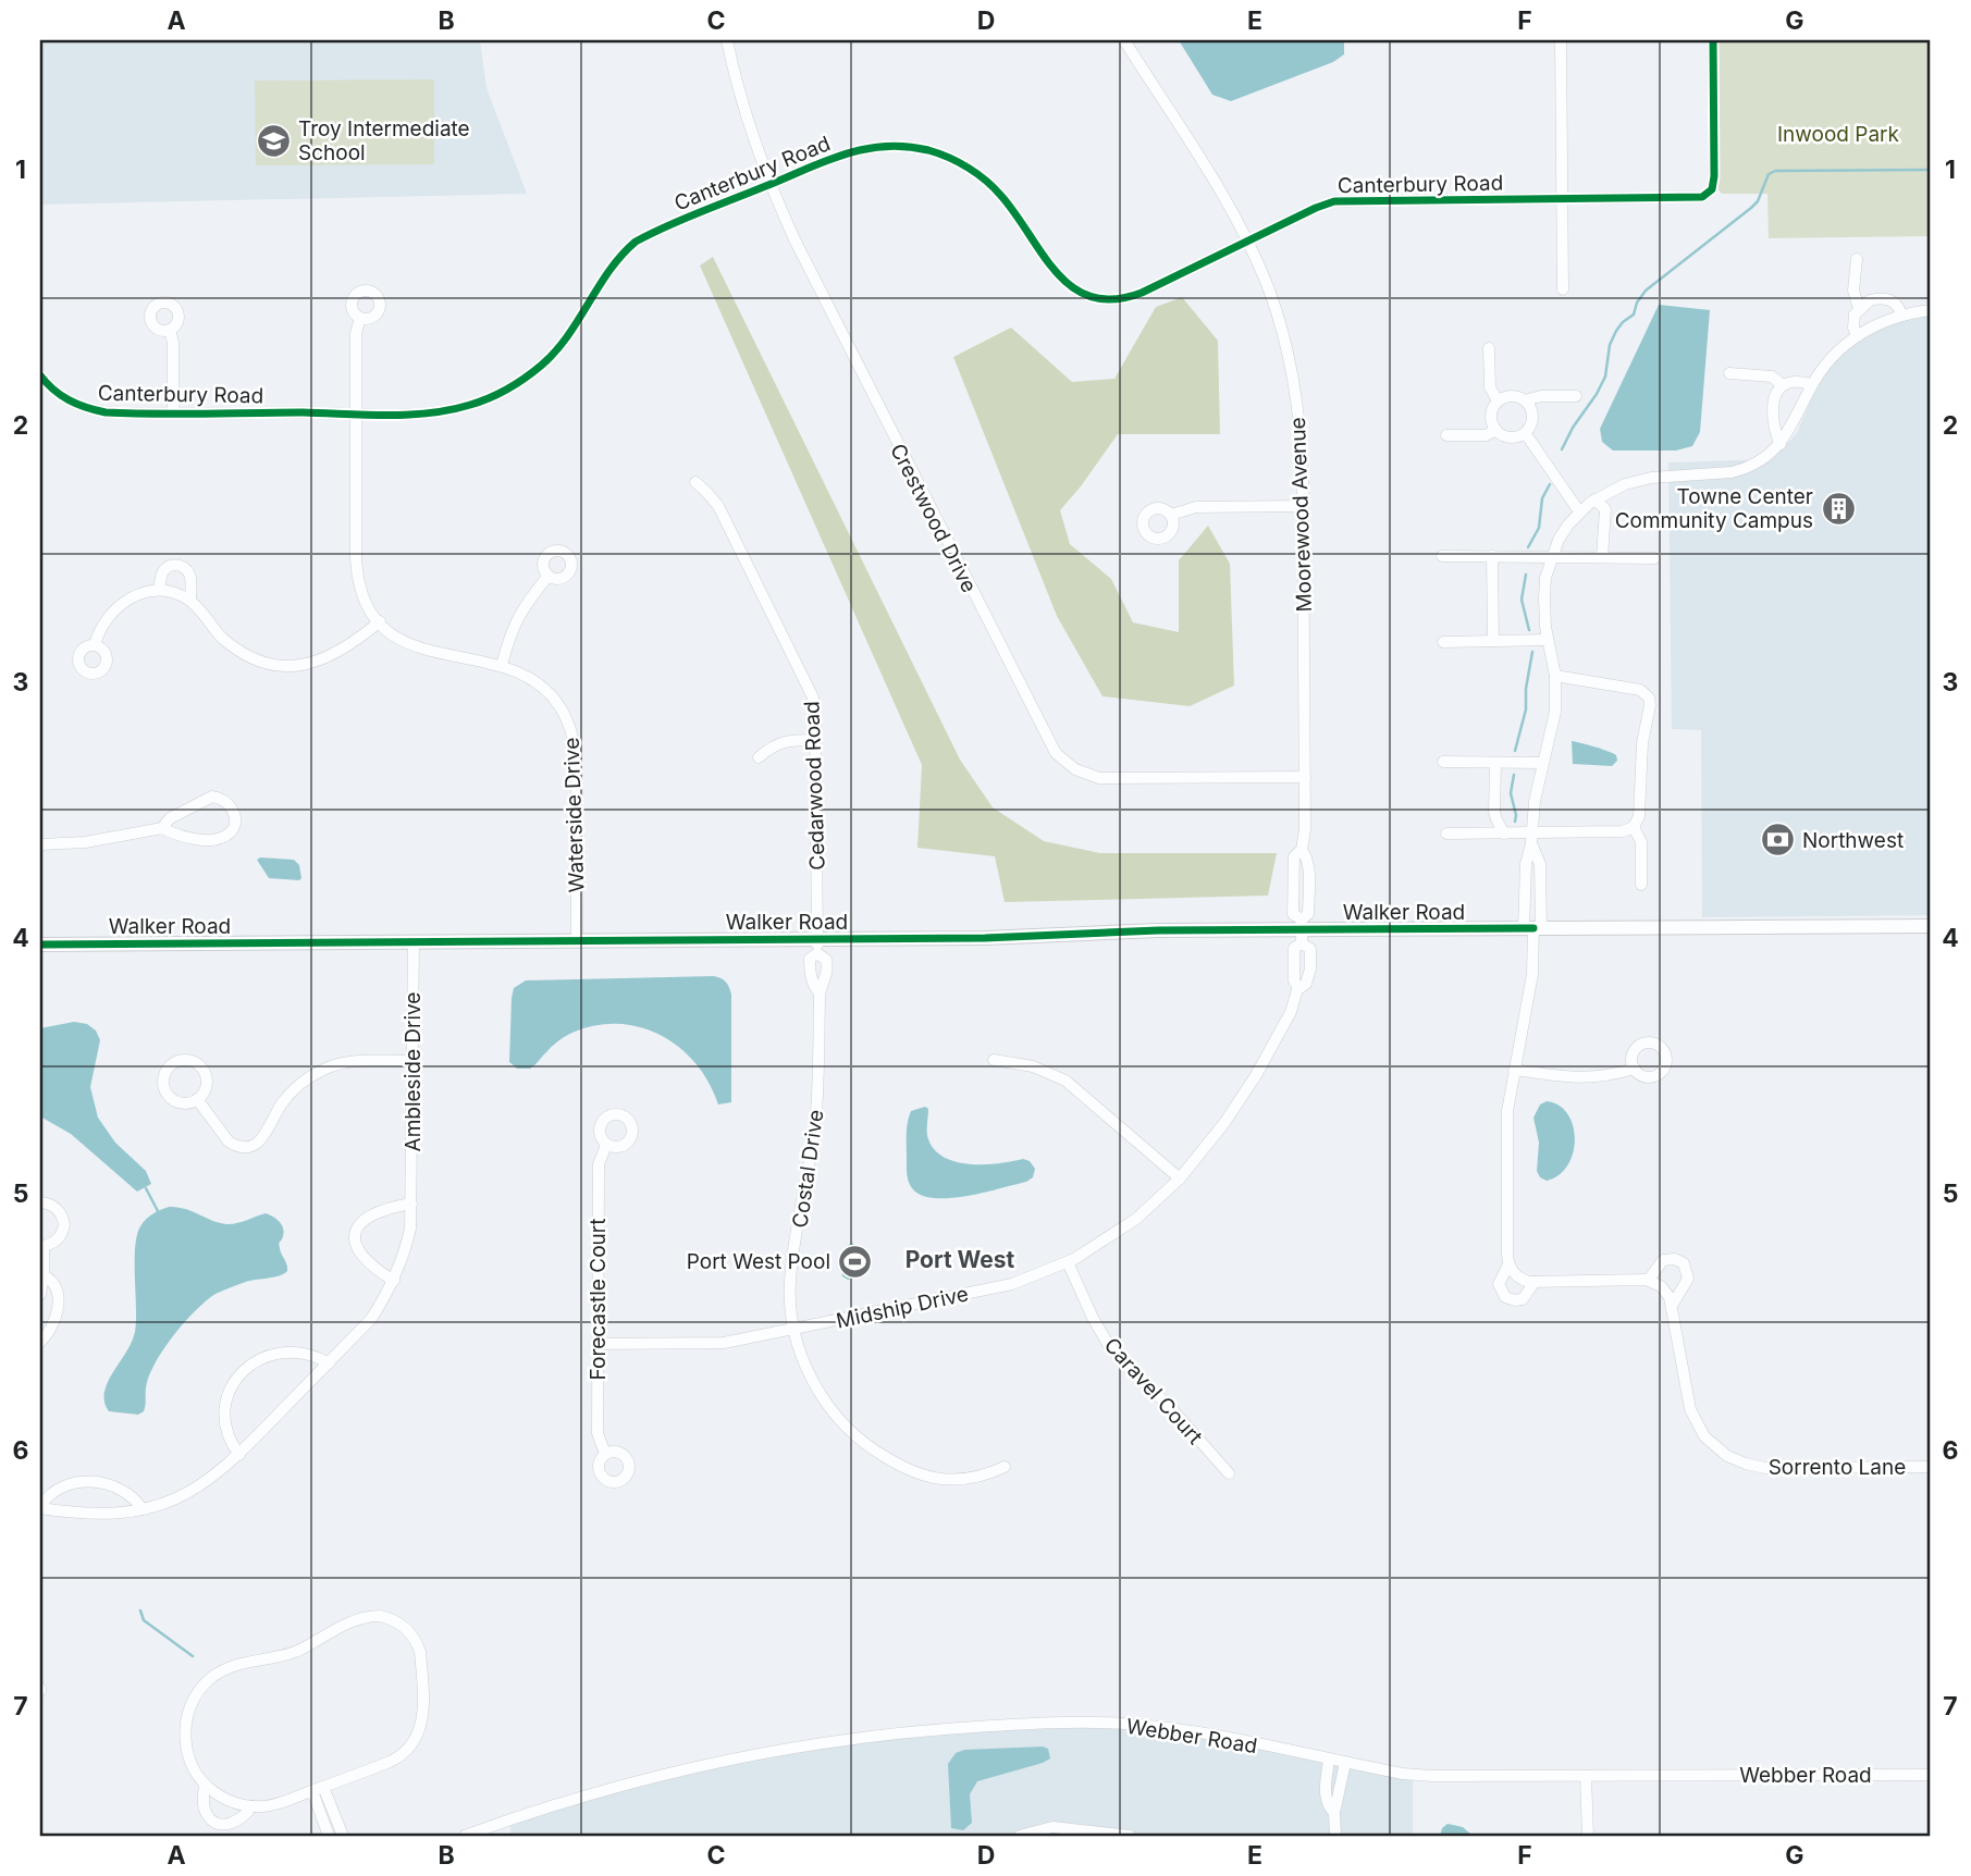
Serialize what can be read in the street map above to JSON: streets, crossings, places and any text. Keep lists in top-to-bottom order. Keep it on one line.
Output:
{"streets":{"street":["Canterbury Road","Moorewood Avenue","Crestwood Drive","Cedarwood Road","Waterside Drive","Walker Road","Ambleside Drive","Costal Drive","Forecastle Court","Midship Drive","Caravel Court","Sorrento Lane","Webber Road"]},"crossings":[["Canterbury Road","Moorewood Avenue"],["Canterbury Road","Crestwood Drive"],["Canterbury Road","Waterside Drive"],["Moorewood Avenue","Crestwood Drive"],["Moorewood Avenue","Walker Road"],["Moorewood Avenue","Midship Drive"],["Cedarwood Road","Walker Road"],["Cedarwood Road","Costal Drive"],["Waterside Drive","Walker Road"],["Walker Road","Ambleside Drive"],["Walker Road","Costal Drive"],["Walker Road","Midship Drive"],["Costal Drive","Midship Drive"],["Forecastle Court","Midship Drive"],["Midship Drive","Caravel Court"]],"districts":["Port West"],"parks":["Inwood Park"],"places":{"school or university":["Troy Intermediate School"],"building":["Towne Center Community Campus"],"bank":["Northwest"],"sports":["Port West Pool"]},"grid":{"columns":["A","B","C","D","E","F","G"],"rows":["1","2","3","4","5","6","7"]}}
